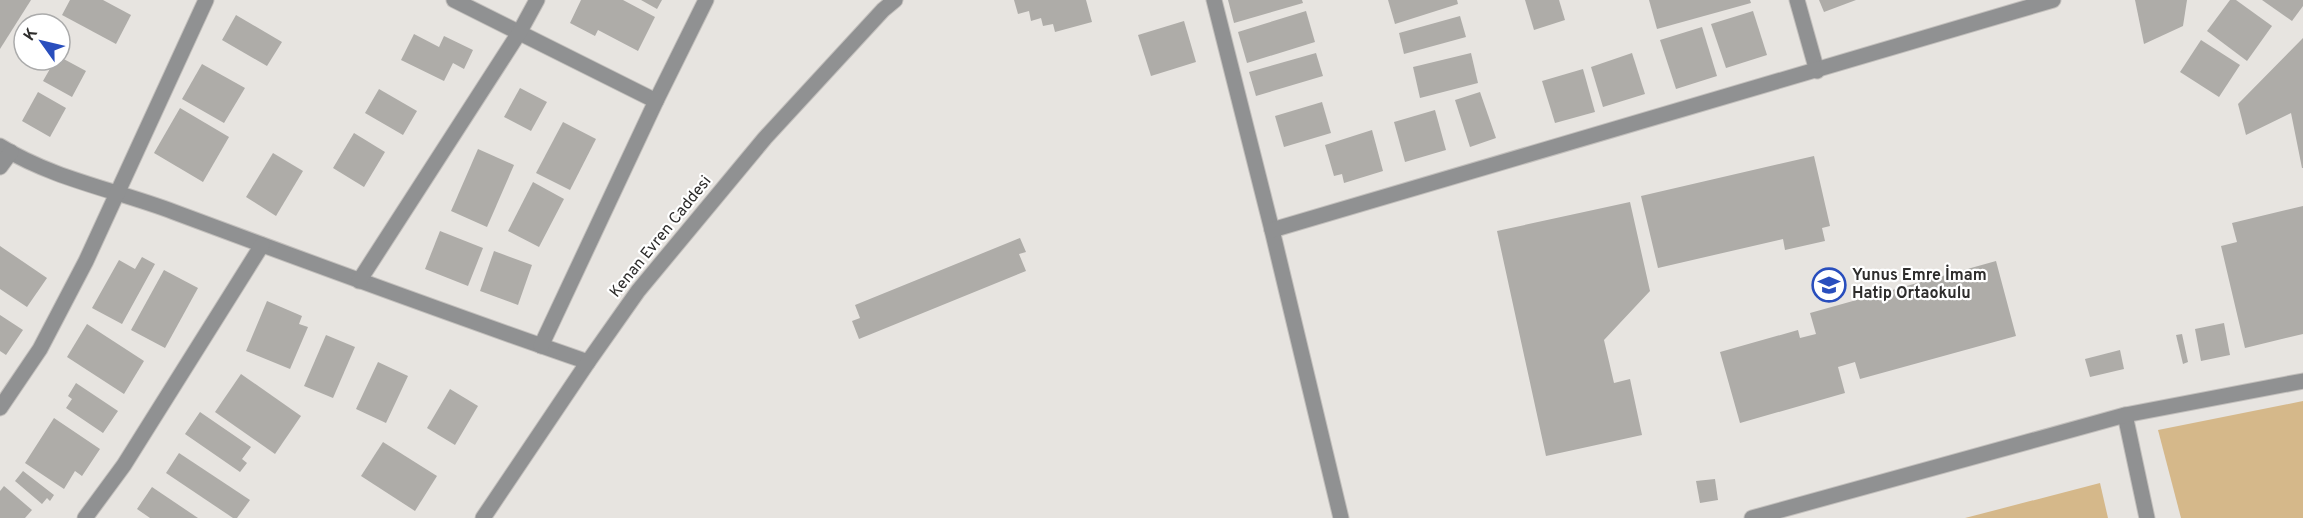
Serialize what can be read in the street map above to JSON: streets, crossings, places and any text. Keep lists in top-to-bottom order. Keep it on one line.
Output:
{"streets":{"street":["Kenan Evren Caddesi"]},"places":{"school or university":["Yunus Emre İmam Hatip Ortaokulu"]},"north":"top left"}
